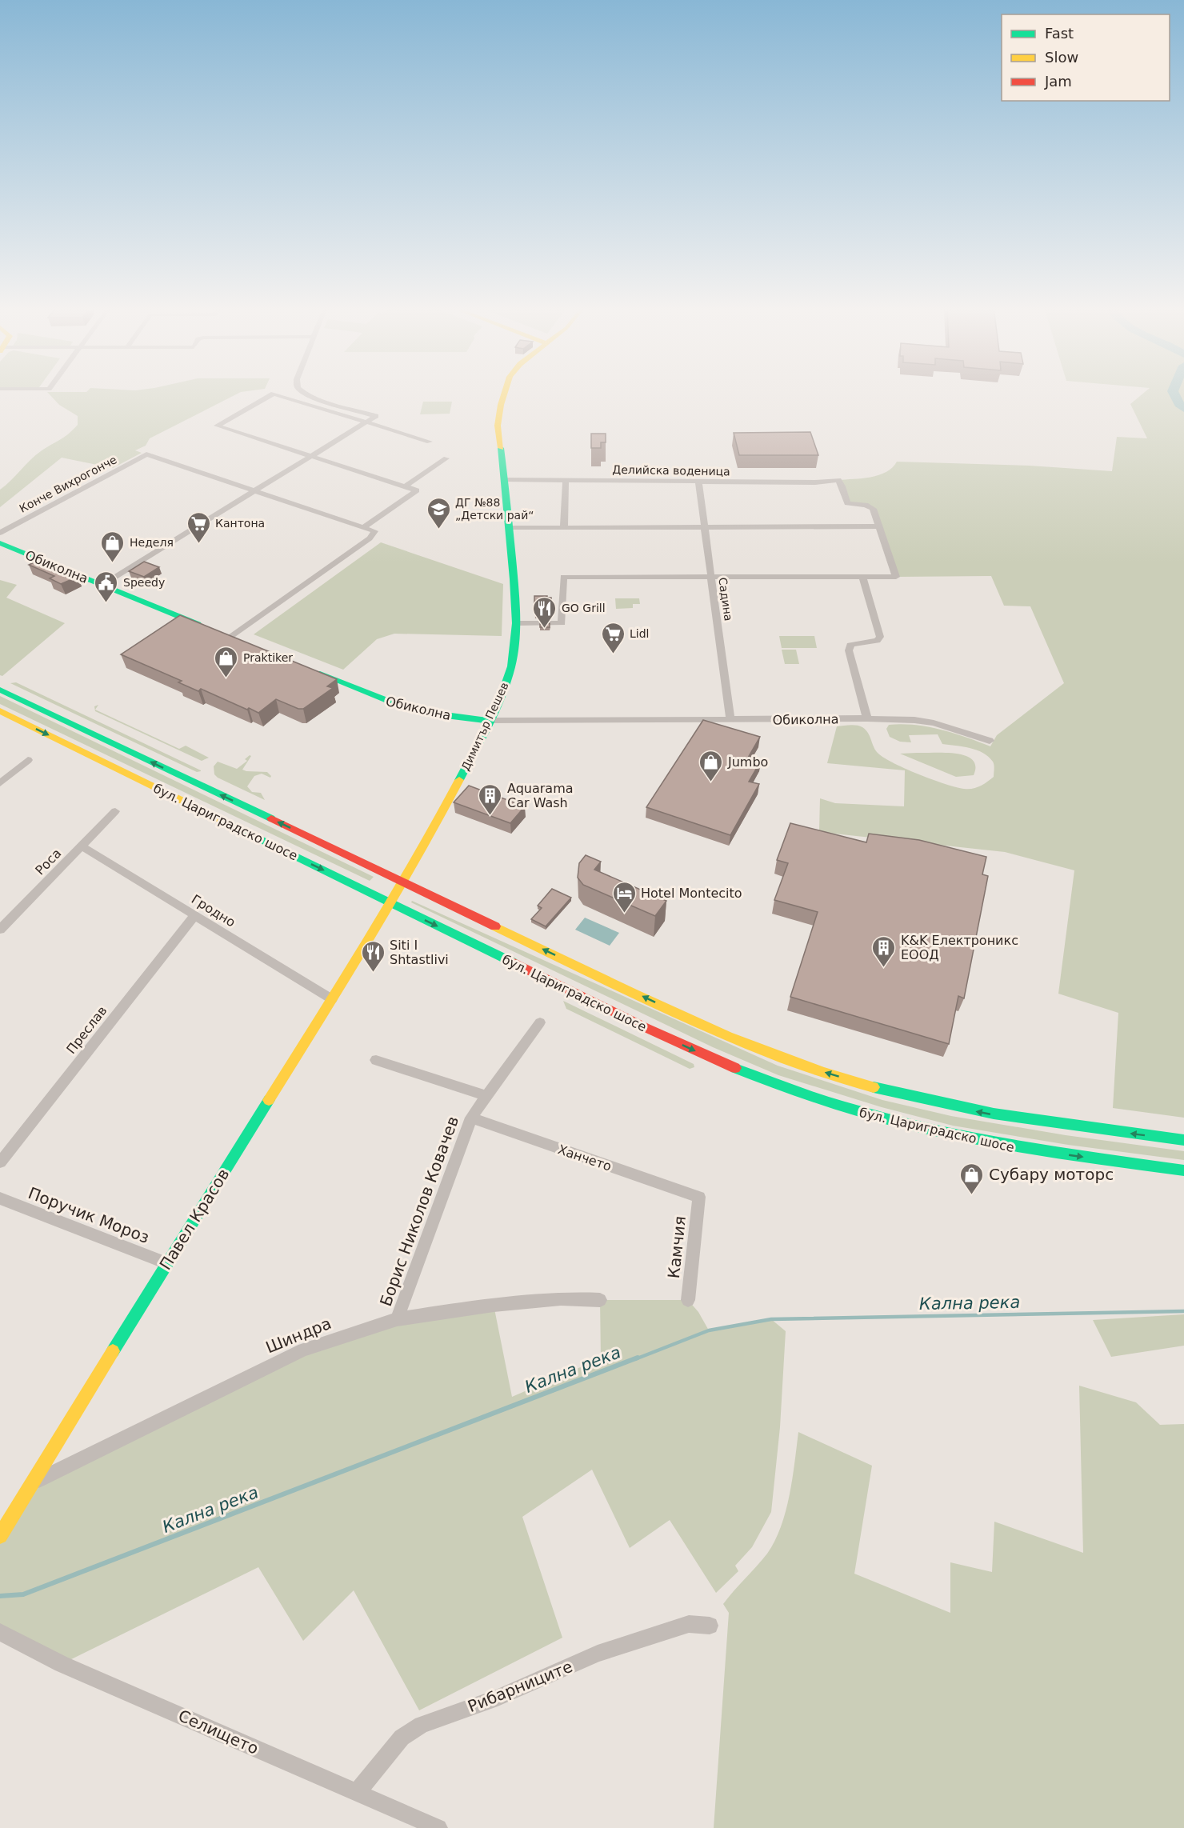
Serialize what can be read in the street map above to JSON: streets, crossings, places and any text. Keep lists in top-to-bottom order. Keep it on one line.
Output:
{"streets":{"main road":["Обиколна","Димитър Пешев","бул. Цариградско шосе","Павел Красов"],"street":["Делийска воденица","Конче Вихрогонче","Садина","Роса","Гродно","Преслав","Ханчето","Борис Николов Ковачев","Поручик Мороз","Камчия","Шиндра","Рибарниците","Селището"]},"crossings":[["Делийска воденица","Садина"],["Делийска воденица","Димитър Пешев"],["Обиколна","Садина"],["Обиколна","Димитър Пешев"],["Димитър Пешев","бул. Цариградско шосе"],["Димитър Пешев","Павел Красов"],["бул. Цариградско шосе","Павел Красов"],["Роса","Гродно"],["Гродно","Преслав"],["Гродно","Павел Красов"],["Ханчето","Борис Николов Ковачев"],["Ханчето","Камчия"],["Борис Николов Ковачев","Шиндра"],["Поручик Мороз","Павел Красов"],["Павел Красов","Шиндра"],["Рибарниците","Селището"]],"water":["Кална река"],"places":{"school or university":["ДГ №88 „Детски рай“"],"supermarket":["Кантона","Lidl"],"shop":["Неделя","Praktiker","Jumbo","Субару моторс"],"public building":["Speedy"],"restaurant":["GO Grill","Siti I Shtastlivi"],"building":["Aquarama Car Wash","K&K Електроникс ЕООД"],"hotel":["Hotel Montecito"]},"legend":["Fast","Slow","Jam"]}
